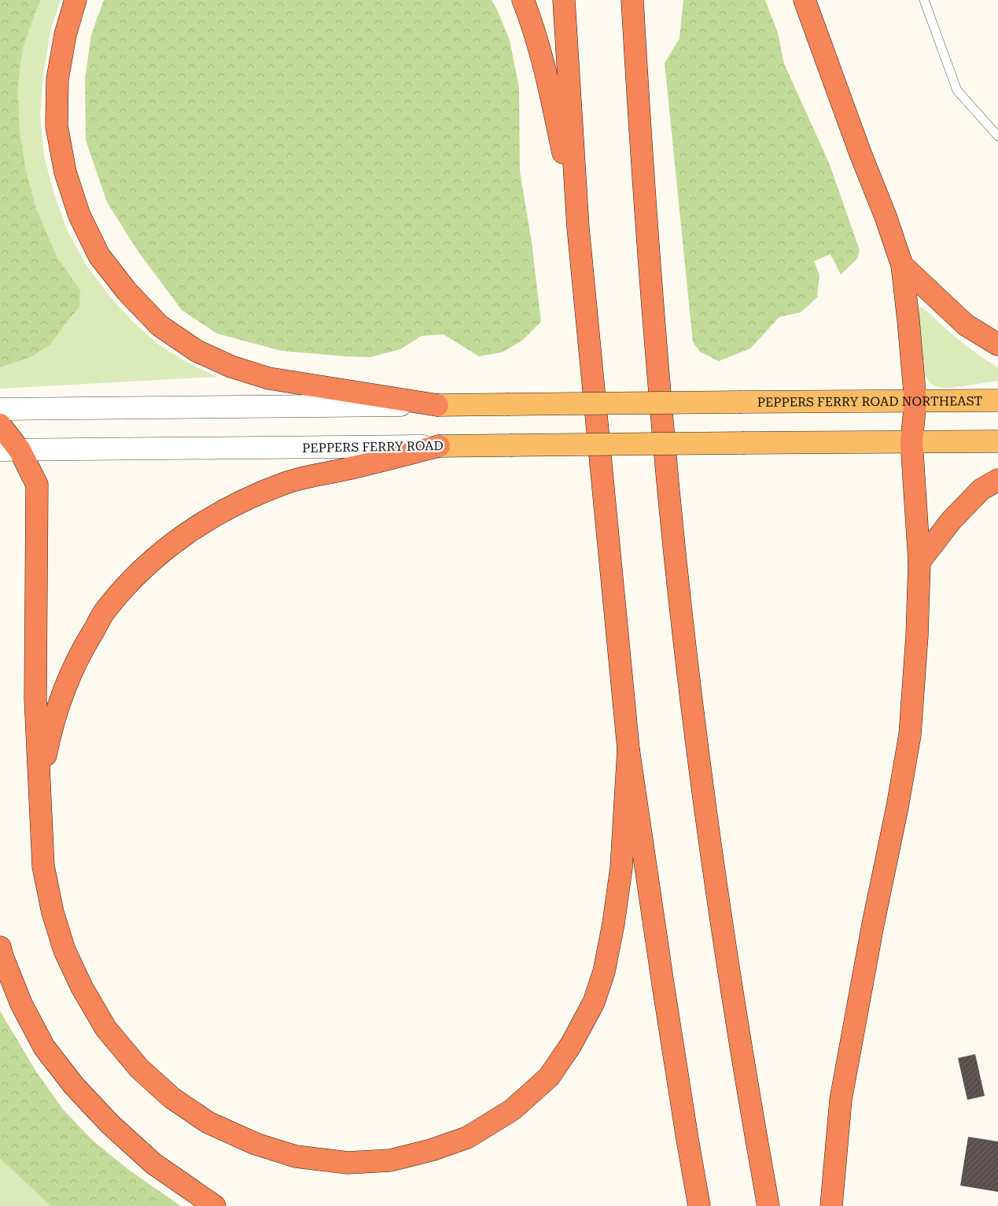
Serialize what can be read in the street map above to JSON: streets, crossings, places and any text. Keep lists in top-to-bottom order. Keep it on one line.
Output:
{"streets":{"main road":["PEPPERS FERRY ROAD NORTHEAST","PEPPERS FERRY ROAD"]}}
